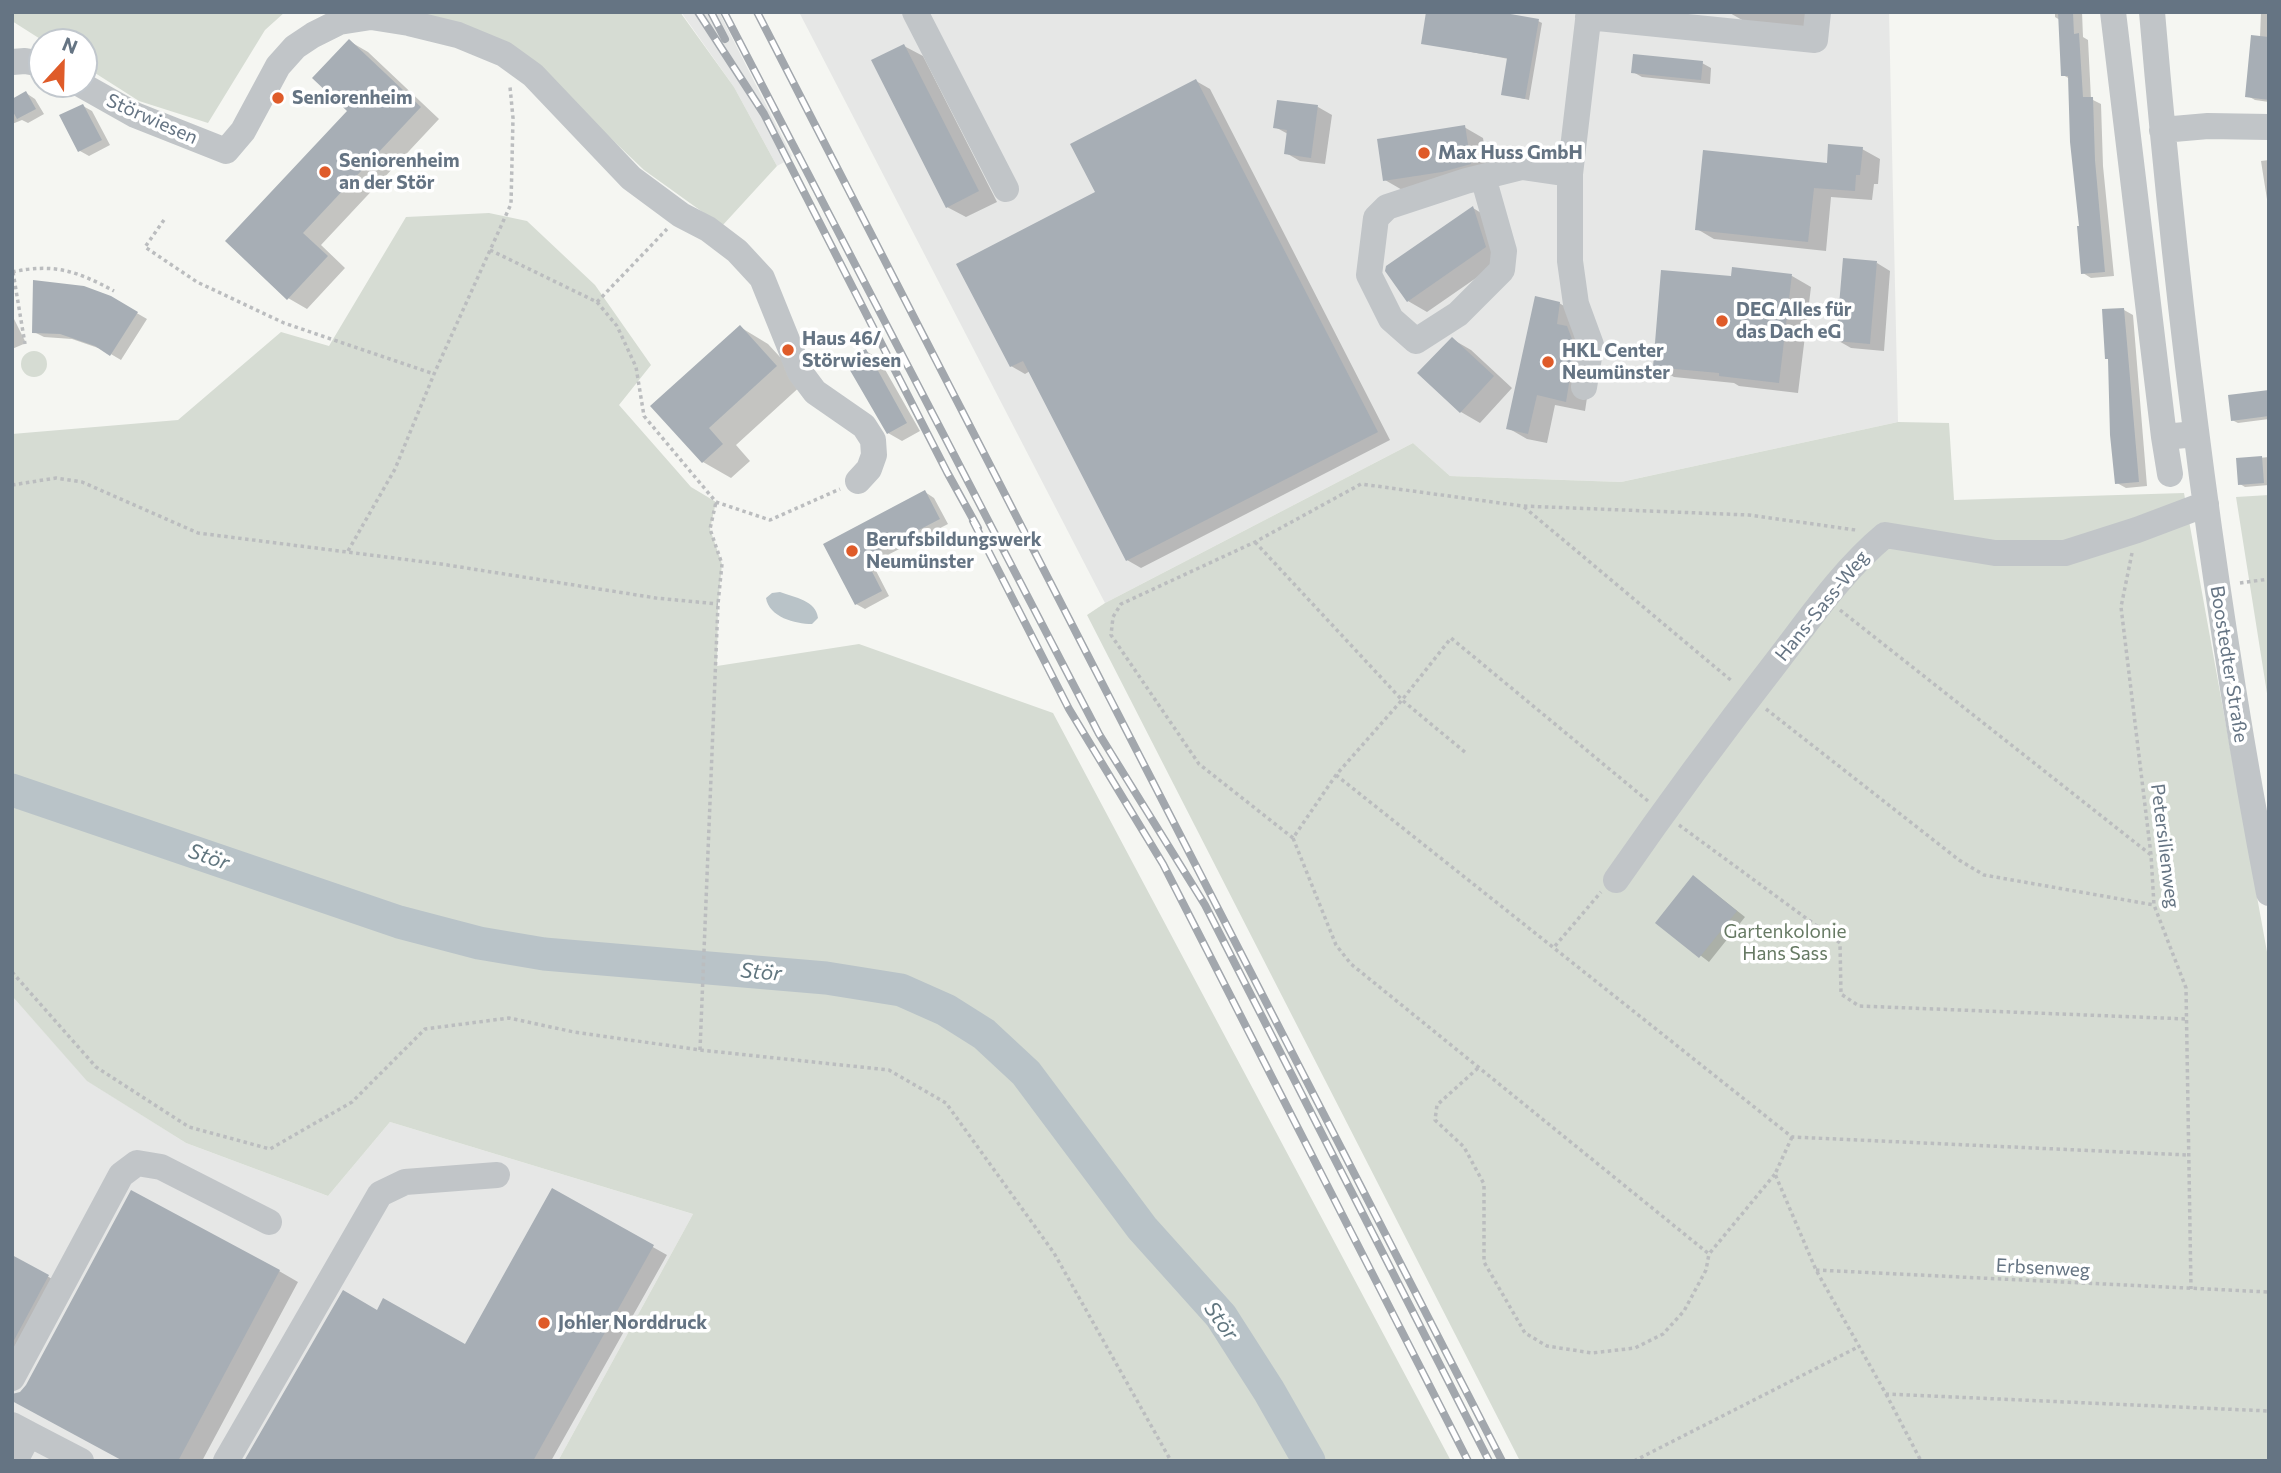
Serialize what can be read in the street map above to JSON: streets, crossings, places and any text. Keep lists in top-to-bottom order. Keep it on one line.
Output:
{"streets":{"street":["Störwiesen","Hans-Sass-Weg","Boostedter Straße"],"path":["Petersilienweg","Erbsenweg"]},"crossings":[["Hans-Sass-Weg","Boostedter Straße"],["Hans-Sass-Weg","Petersilienweg"],["Petersilienweg","Erbsenweg"]],"water":["Stör"],"parks":["Gartenkolonie Hans Sass"],"places":["Seniorenheim","Max Huss GmbH","Seniorenheim an der Stör","DEG Alles für das Dach eG","Haus 46/ Störwiesen","HKL Center Neumünster","Berufsbildungswerk Neumünster","Johler Norddruck"],"north":"top"}
